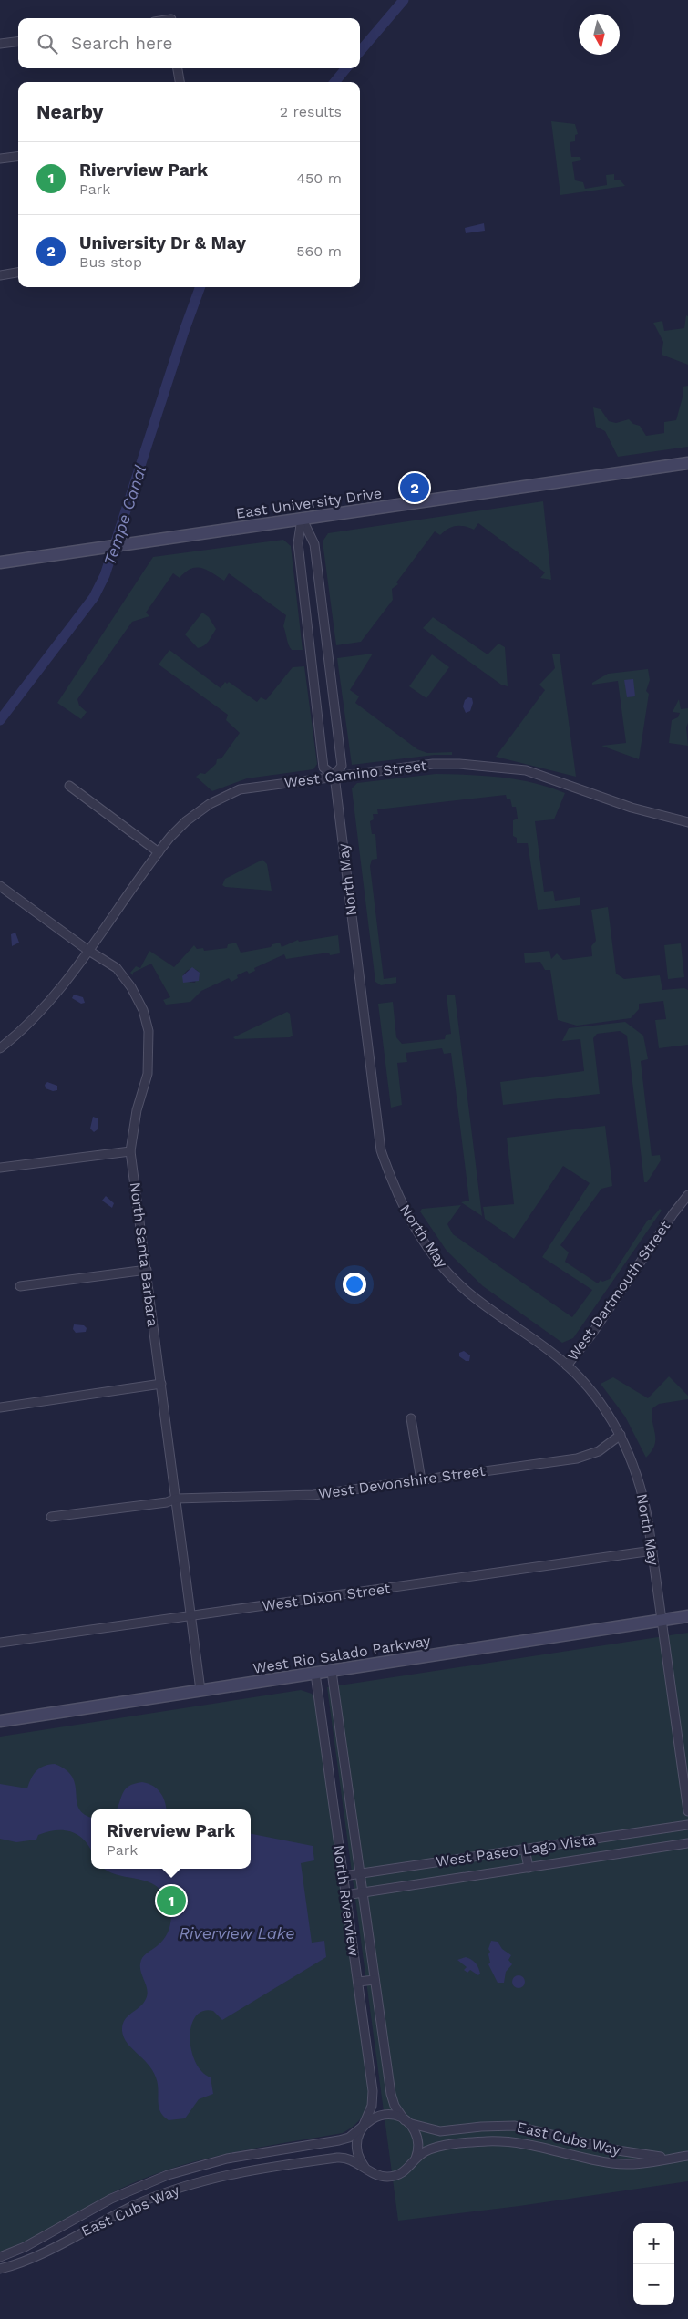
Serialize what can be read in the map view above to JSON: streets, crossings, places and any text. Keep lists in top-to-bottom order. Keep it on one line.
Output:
{"streets":{"main road":["East University Drive","West Rio Salado Parkway"],"street":["West Camino Street","North May","North Santa Barbara","West Dartmouth Street","West Devonshire Street","West Dixon Street","West Paseo Lago Vista","North Riverview","East Cubs Way"]},"crossings":[["East University Drive","North May"],["West Camino Street","North May"],["West Camino Street","North Santa Barbara"],["North May","West Dartmouth Street"],["North May","West Devonshire Street"],["North May","West Dixon Street"],["North May","West Rio Salado Parkway"],["North Santa Barbara","West Devonshire Street"],["North Santa Barbara","West Dixon Street"],["North Santa Barbara","West Rio Salado Parkway"],["West Rio Salado Parkway","North Riverview"],["West Paseo Lago Vista","North Riverview"],["North Riverview","East Cubs Way"]],"water":["Tempe Canal","Riverview Lake"],"north":"bottom","page":{"search":"Search here","heading":["Nearby","2 results"],"list":[{"mark":"1","name":"Riverview Park","note":"Park","value":"450 m"},{"mark":"2","name":"University Dr & May","note":"Bus stop","value":"560 m"}],"pins":["2","1"],"popup":["Riverview Park","Park"],"map_buttons":["+","−"]}}
